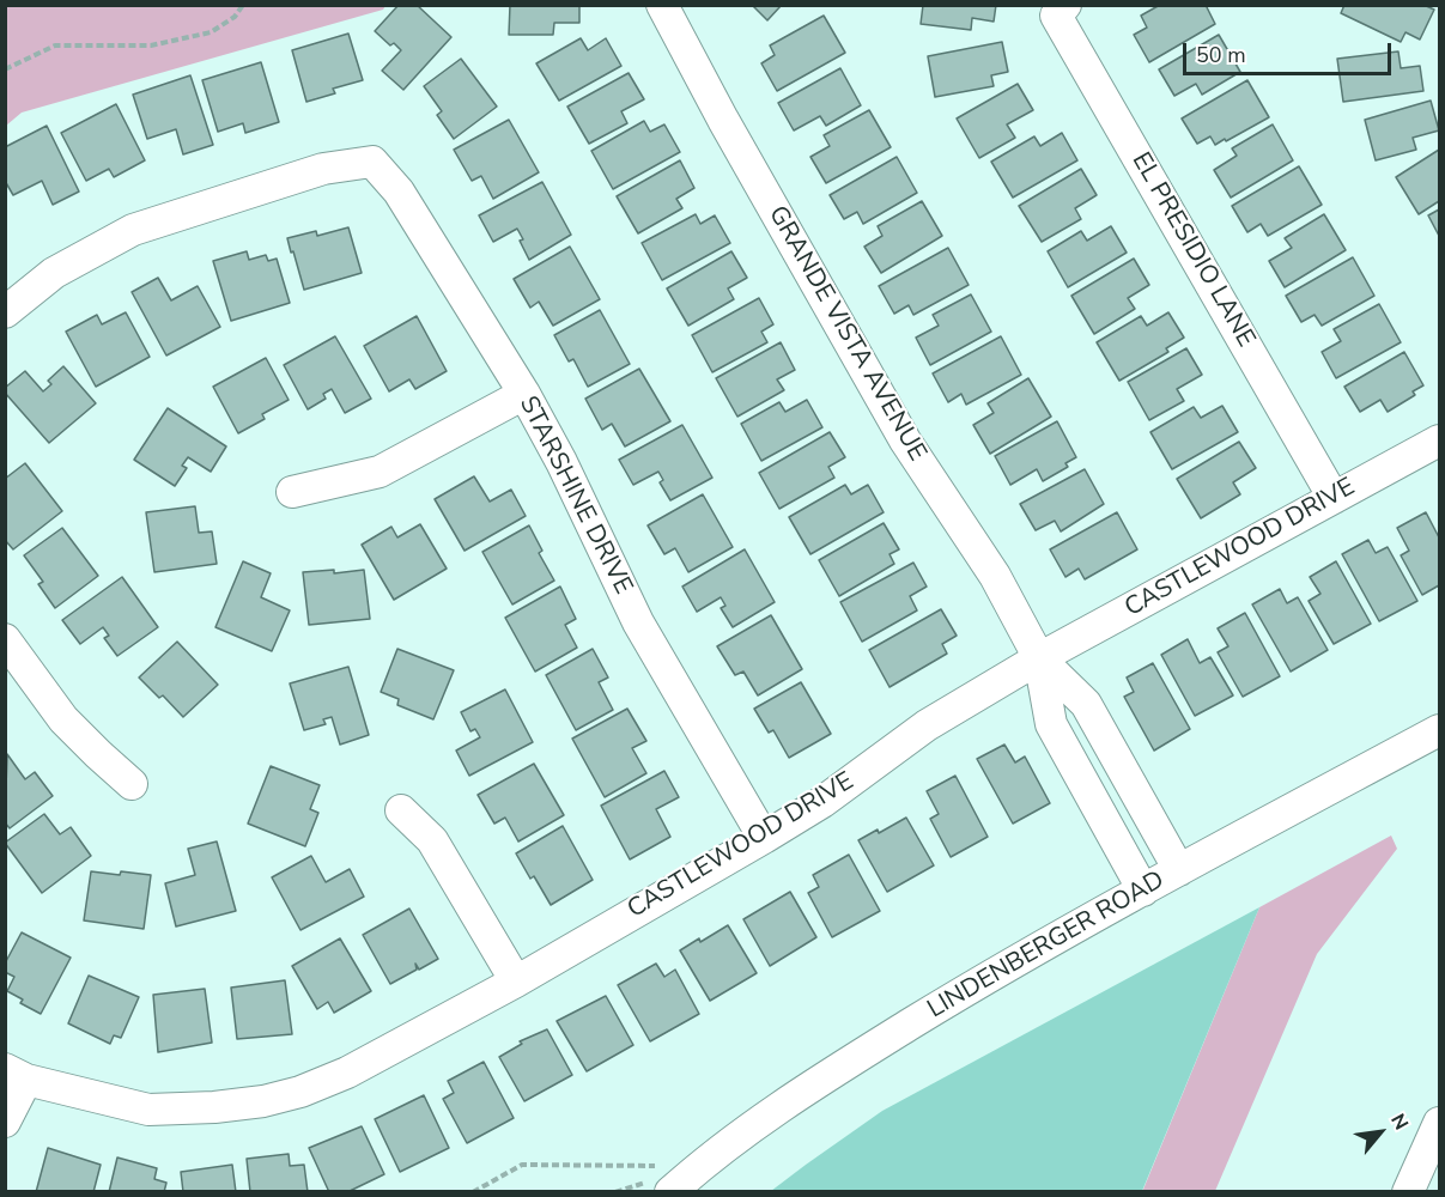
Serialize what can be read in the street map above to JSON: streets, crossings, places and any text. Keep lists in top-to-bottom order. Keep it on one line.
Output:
{"streets":{"street":["EL PRESIDIO LANE","GRANDE VISTA AVENUE","STARSHINE DRIVE","CASTLEWOOD DRIVE","LINDENBERGER ROAD"]},"crossings":[["EL PRESIDIO LANE","CASTLEWOOD DRIVE"],["GRANDE VISTA AVENUE","CASTLEWOOD DRIVE"],["GRANDE VISTA AVENUE","LINDENBERGER ROAD"],["STARSHINE DRIVE","CASTLEWOOD DRIVE"]],"scale_bar":"50 m","north":"top right"}
